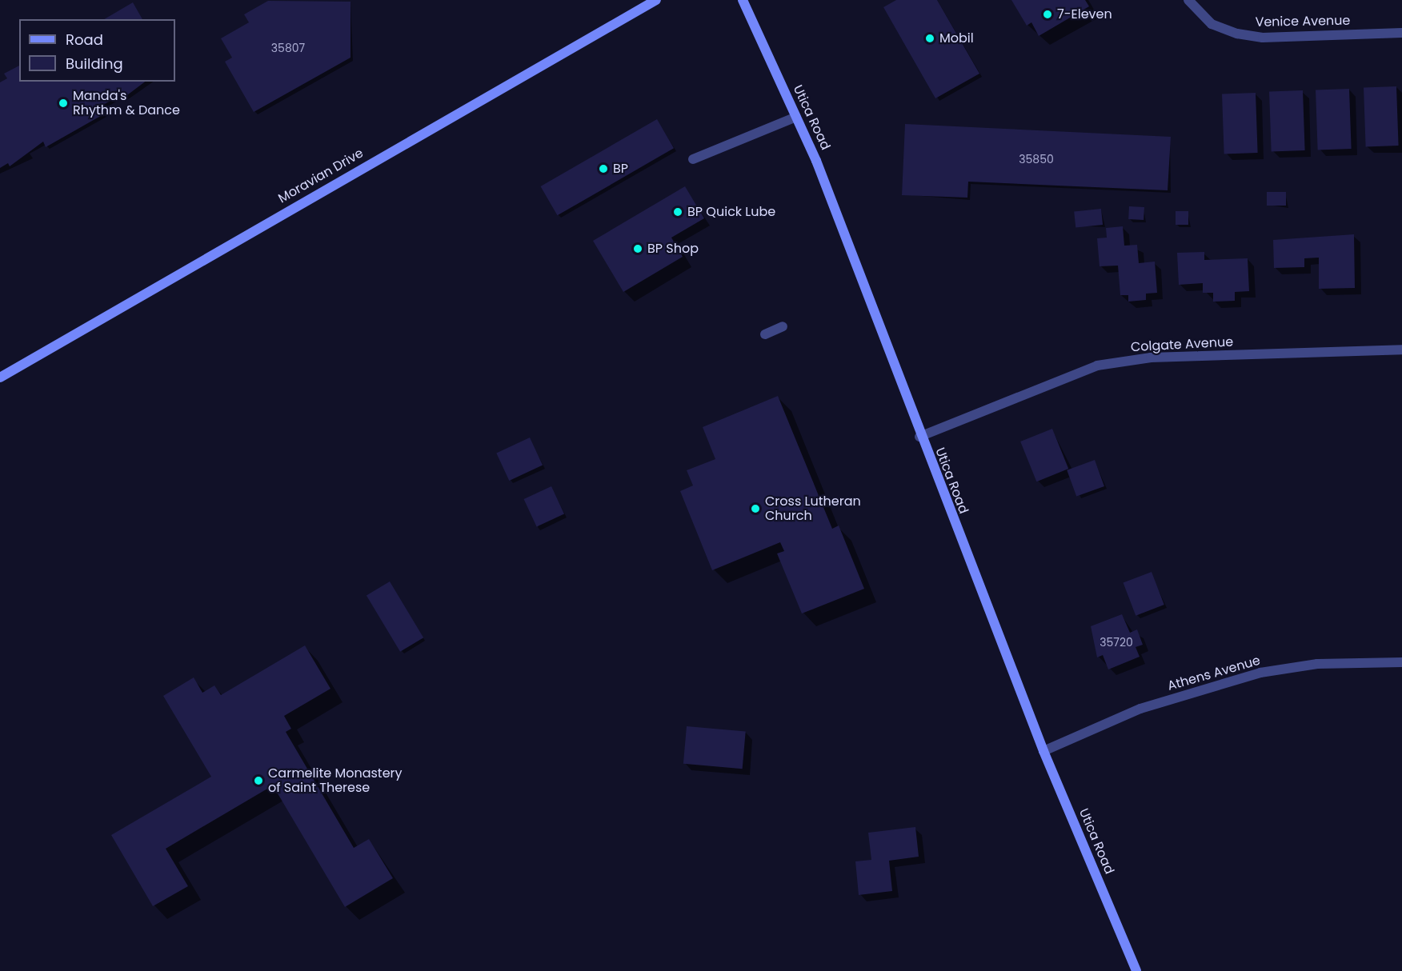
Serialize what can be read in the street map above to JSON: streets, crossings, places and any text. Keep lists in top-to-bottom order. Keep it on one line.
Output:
{"streets":{"main road":["Utica Road","Moravian Drive"],"street":["Venice Avenue","Colgate Avenue","Athens Avenue"]},"crossings":[["Utica Road","Colgate Avenue"],["Utica Road","Athens Avenue"]],"places":["7-Eleven","Mobil","Manda's Rhythm & Dance","BP","BP Quick Lube","BP Shop","Cross Lutheran Church","Carmelite Monastery of Saint Therese"],"house_numbers":["35807","35850","35720"],"legend":["Road","Building"]}
